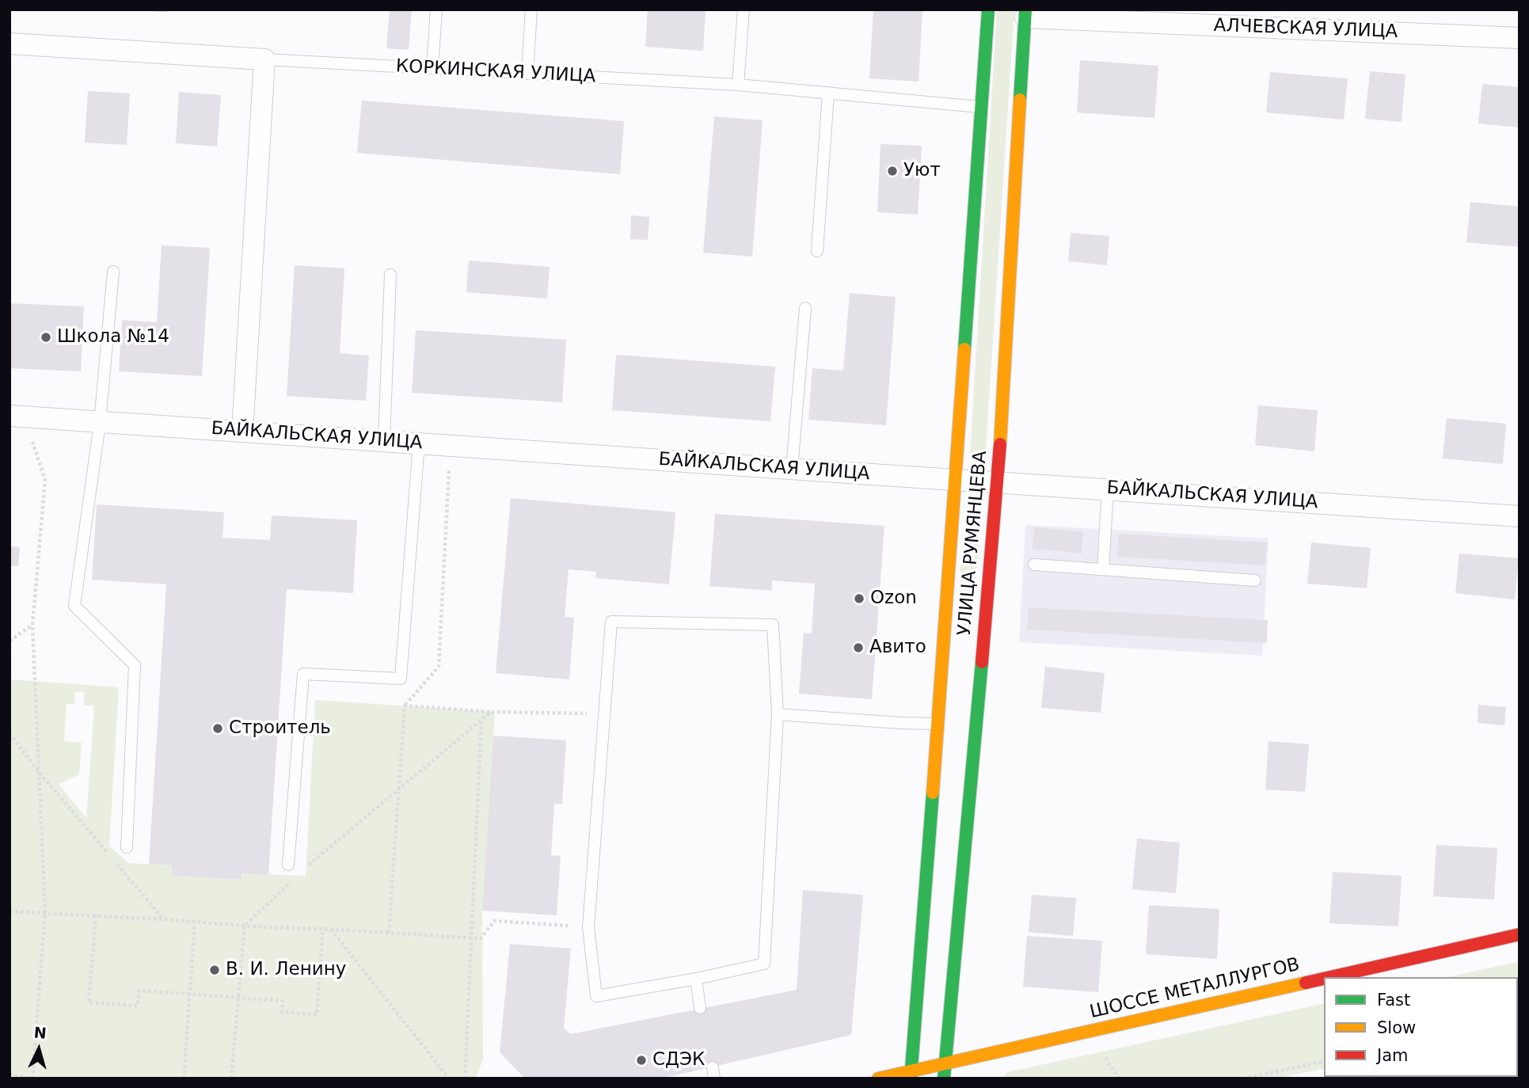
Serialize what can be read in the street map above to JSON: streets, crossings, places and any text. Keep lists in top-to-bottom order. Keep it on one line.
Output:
{"streets":{"main road":["УЛИЦА РУМЯНЦЕВА","ШОССЕ МЕТАЛЛУРГОВ"],"street":["АЛЧЕВСКАЯ УЛИЦА","КОРКИНСКАЯ УЛИЦА","БАЙКАЛЬСКАЯ УЛИЦА"]},"crossings":[["АЛЧЕВСКАЯ УЛИЦА","УЛИЦА РУМЯНЦЕВА"],["КОРКИНСКАЯ УЛИЦА","УЛИЦА РУМЯНЦЕВА"],["БАЙКАЛЬСКАЯ УЛИЦА","УЛИЦА РУМЯНЦЕВА"],["УЛИЦА РУМЯНЦЕВА","ШОССЕ МЕТАЛЛУРГОВ"]],"places":["Уют","Школа №14","Ozon","Авито","Строитель","В. И. Ленину","СДЭК"],"legend":["Fast","Slow","Jam"],"north":"top"}
